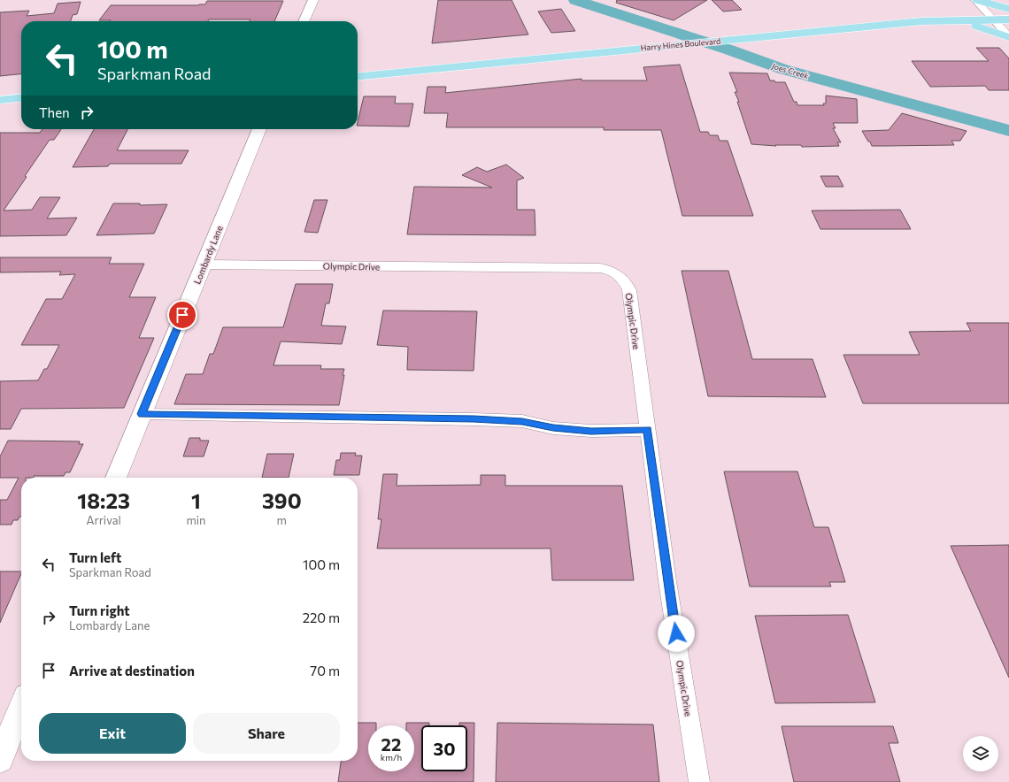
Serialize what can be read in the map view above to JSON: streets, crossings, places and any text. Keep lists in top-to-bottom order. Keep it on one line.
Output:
{"streets":{"main road":["Harry Hines Boulevard","Lombardy Lane"],"street":["Olympic Drive"]},"crossings":[["Lombardy Lane","Olympic Drive"]],"water":["Joes Creek"],"page":{"turn":["100 m","Sparkman Road"],"then":"Then","eta":["18:23","Arrival","1","min","390","m"],"list":[{"name":"Turn left","note":"Sparkman Road","value":"100 m"},{"name":"Turn right","note":"Lombardy Lane","value":"220 m"},{"name":"Arrive at destination","value":"70 m"}],"buttons":["Exit","Share"],"speed":"22 km/h","limit":"30"}}
